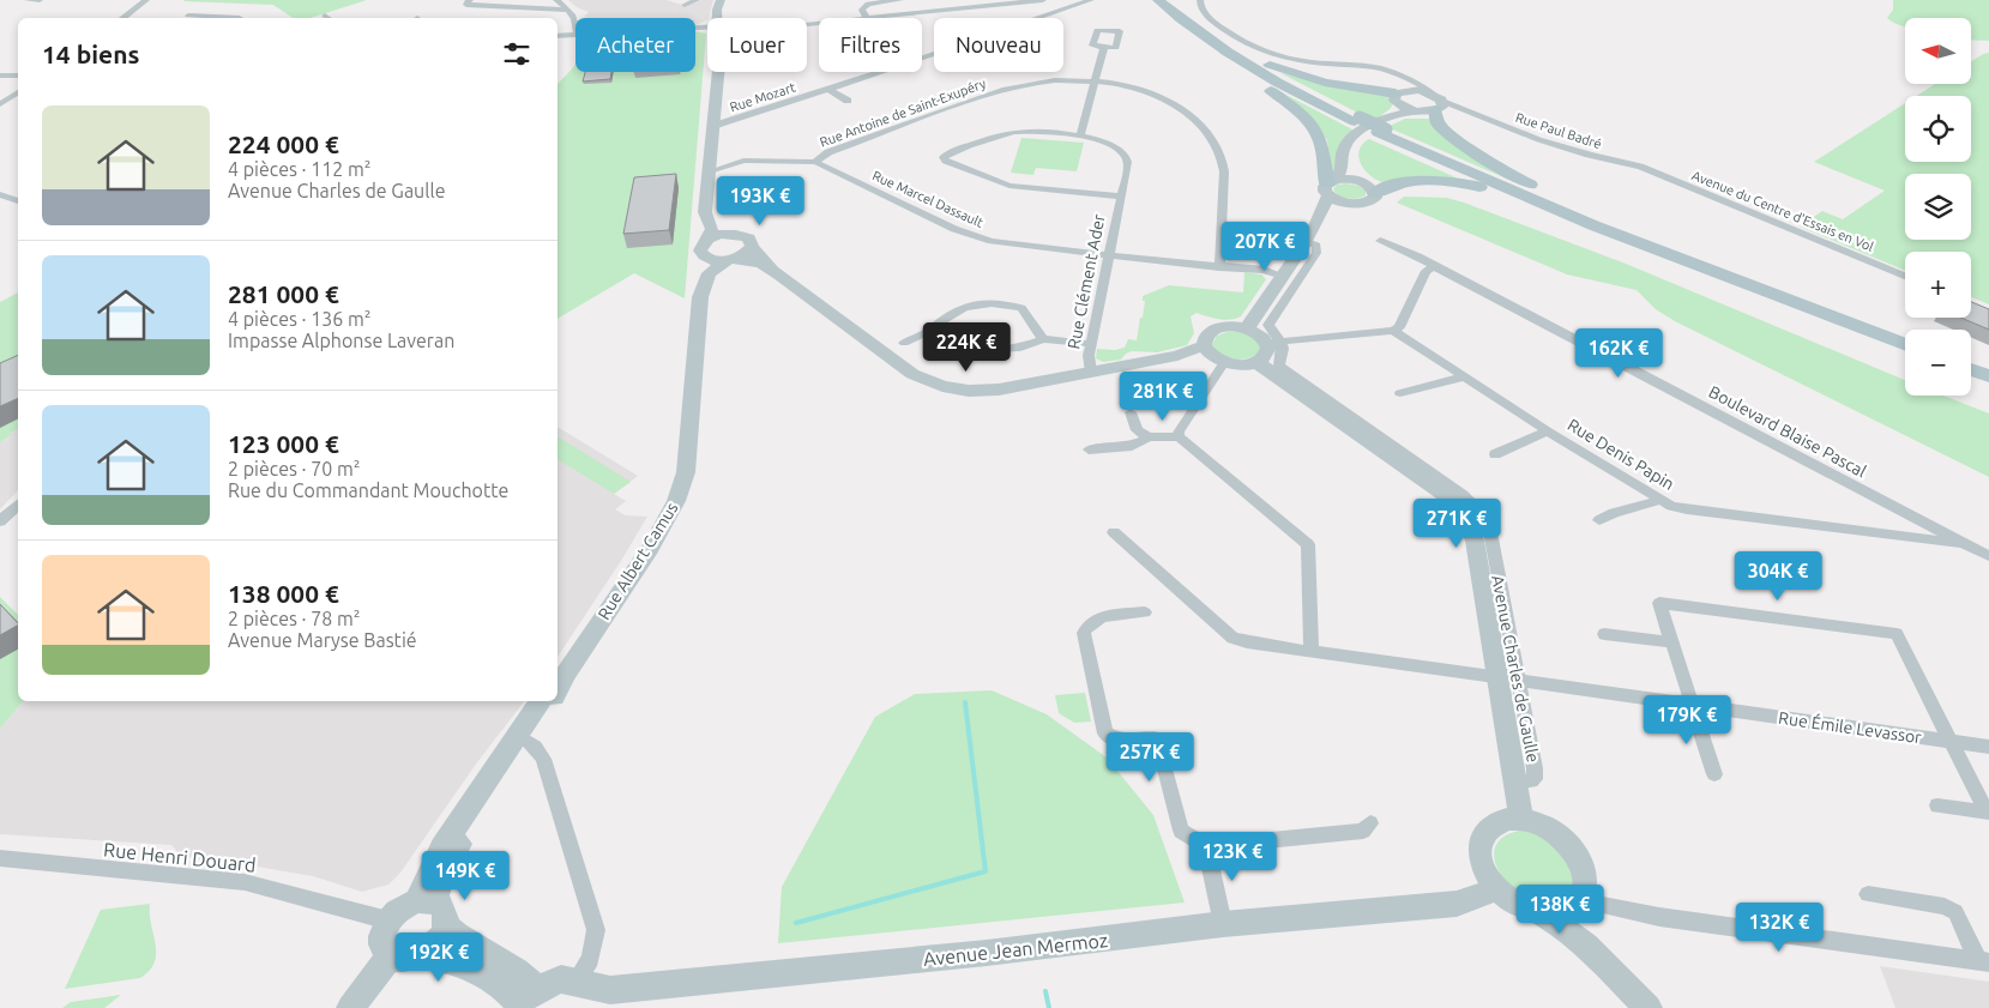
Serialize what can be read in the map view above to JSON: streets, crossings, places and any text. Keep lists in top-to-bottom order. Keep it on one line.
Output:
{"streets":{"main road":["Rue Albert Camus","Avenue Charles de Gaulle","Avenue Jean Mermoz"],"street":["Rue Mozart","Rue Antoine de Saint-Exupéry","Rue Paul Badré","Rue Marcel Dassault","Avenue du Centre d'Essais en Vol","Rue Clément Ader","Boulevard Blaise Pascal","Rue Denis Papin","Rue Émile Levassor","Rue Henri Douard"]},"crossings":[["Rue Antoine de Saint-Exupéry","Rue Marcel Dassault"],["Rue Paul Badré","Avenue du Centre d'Essais en Vol"],["Rue Marcel Dassault","Rue Clément Ader"],["Boulevard Blaise Pascal","Rue Denis Papin"],["Rue Albert Camus","Rue Henri Douard"],["Avenue Charles de Gaulle","Rue Émile Levassor"],["Avenue Charles de Gaulle","Avenue Jean Mermoz"]],"north":"left","page":{"map_buttons":["+","−"],"chip":["Acheter","Louer","Filtres","Nouveau"],"heading":"14 biens","list":[{"name":"224 000 €","note":"4 pièces · 112 m² · Avenue Charles de Gaulle"},{"name":"281 000 €","note":"4 pièces · 136 m² · Impasse Alphonse Laveran"},{"name":"123 000 €","note":"2 pièces · 70 m² · Rue du Commandant Mouchotte"},{"name":"138 000 €","note":"2 pièces · 78 m² · Avenue Maryse Bastié"}],"price":["193K €","207K €","224K €","162K €","281K €","271K €","304K €","179K €","257K €","123K €","149K €","138K €","132K €","192K €"]}}
